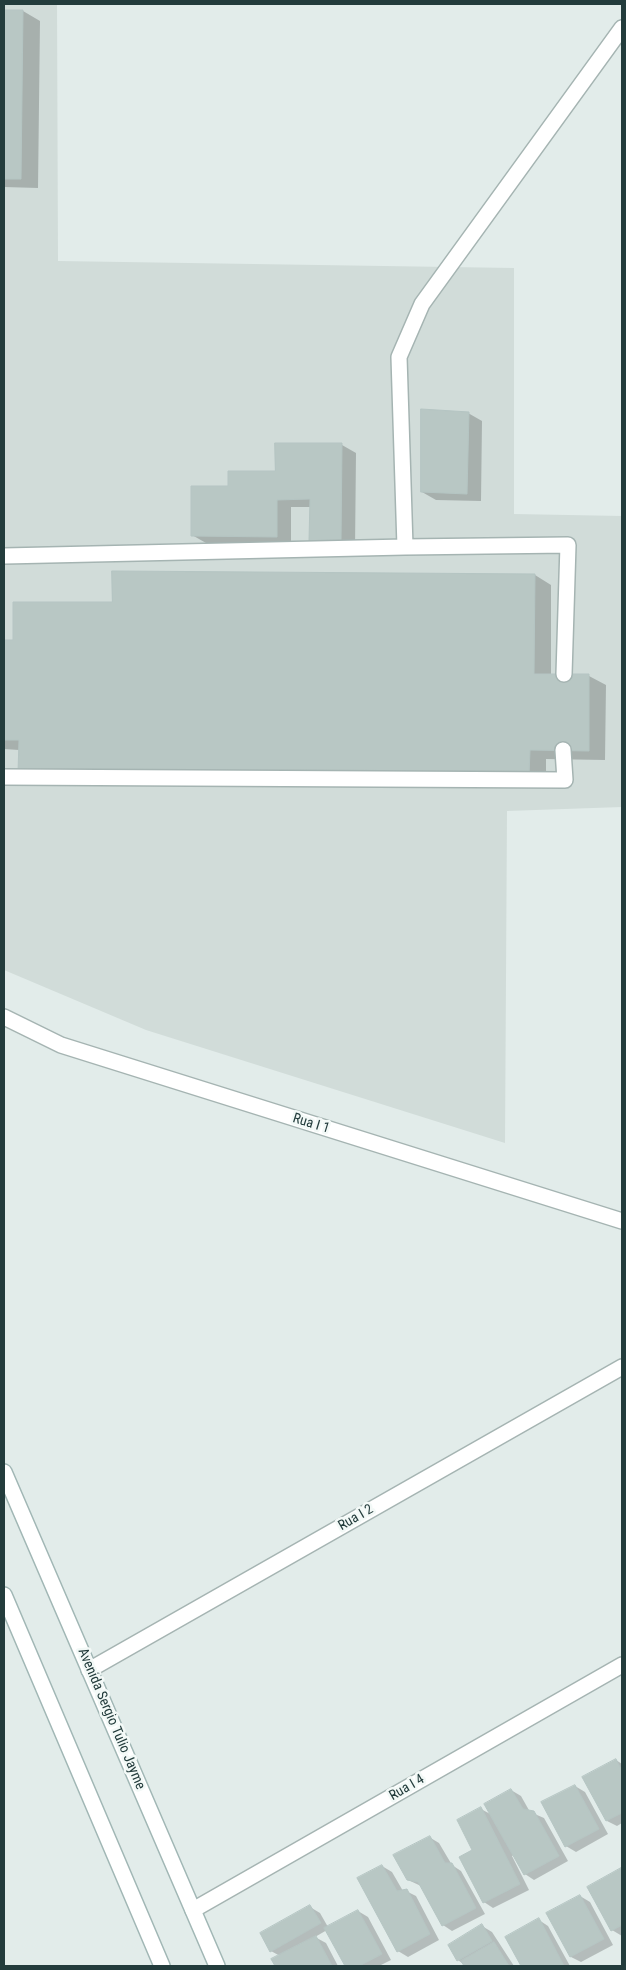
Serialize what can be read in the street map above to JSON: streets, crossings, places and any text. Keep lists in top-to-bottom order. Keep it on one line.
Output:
{"streets":{"street":["Rua I 1","Rua I 2","Avenida Sergio Tulio Jayme","Rua I 4"]},"crossings":[["Rua I 2","Avenida Sergio Tulio Jayme"],["Avenida Sergio Tulio Jayme","Rua I 4"]]}
